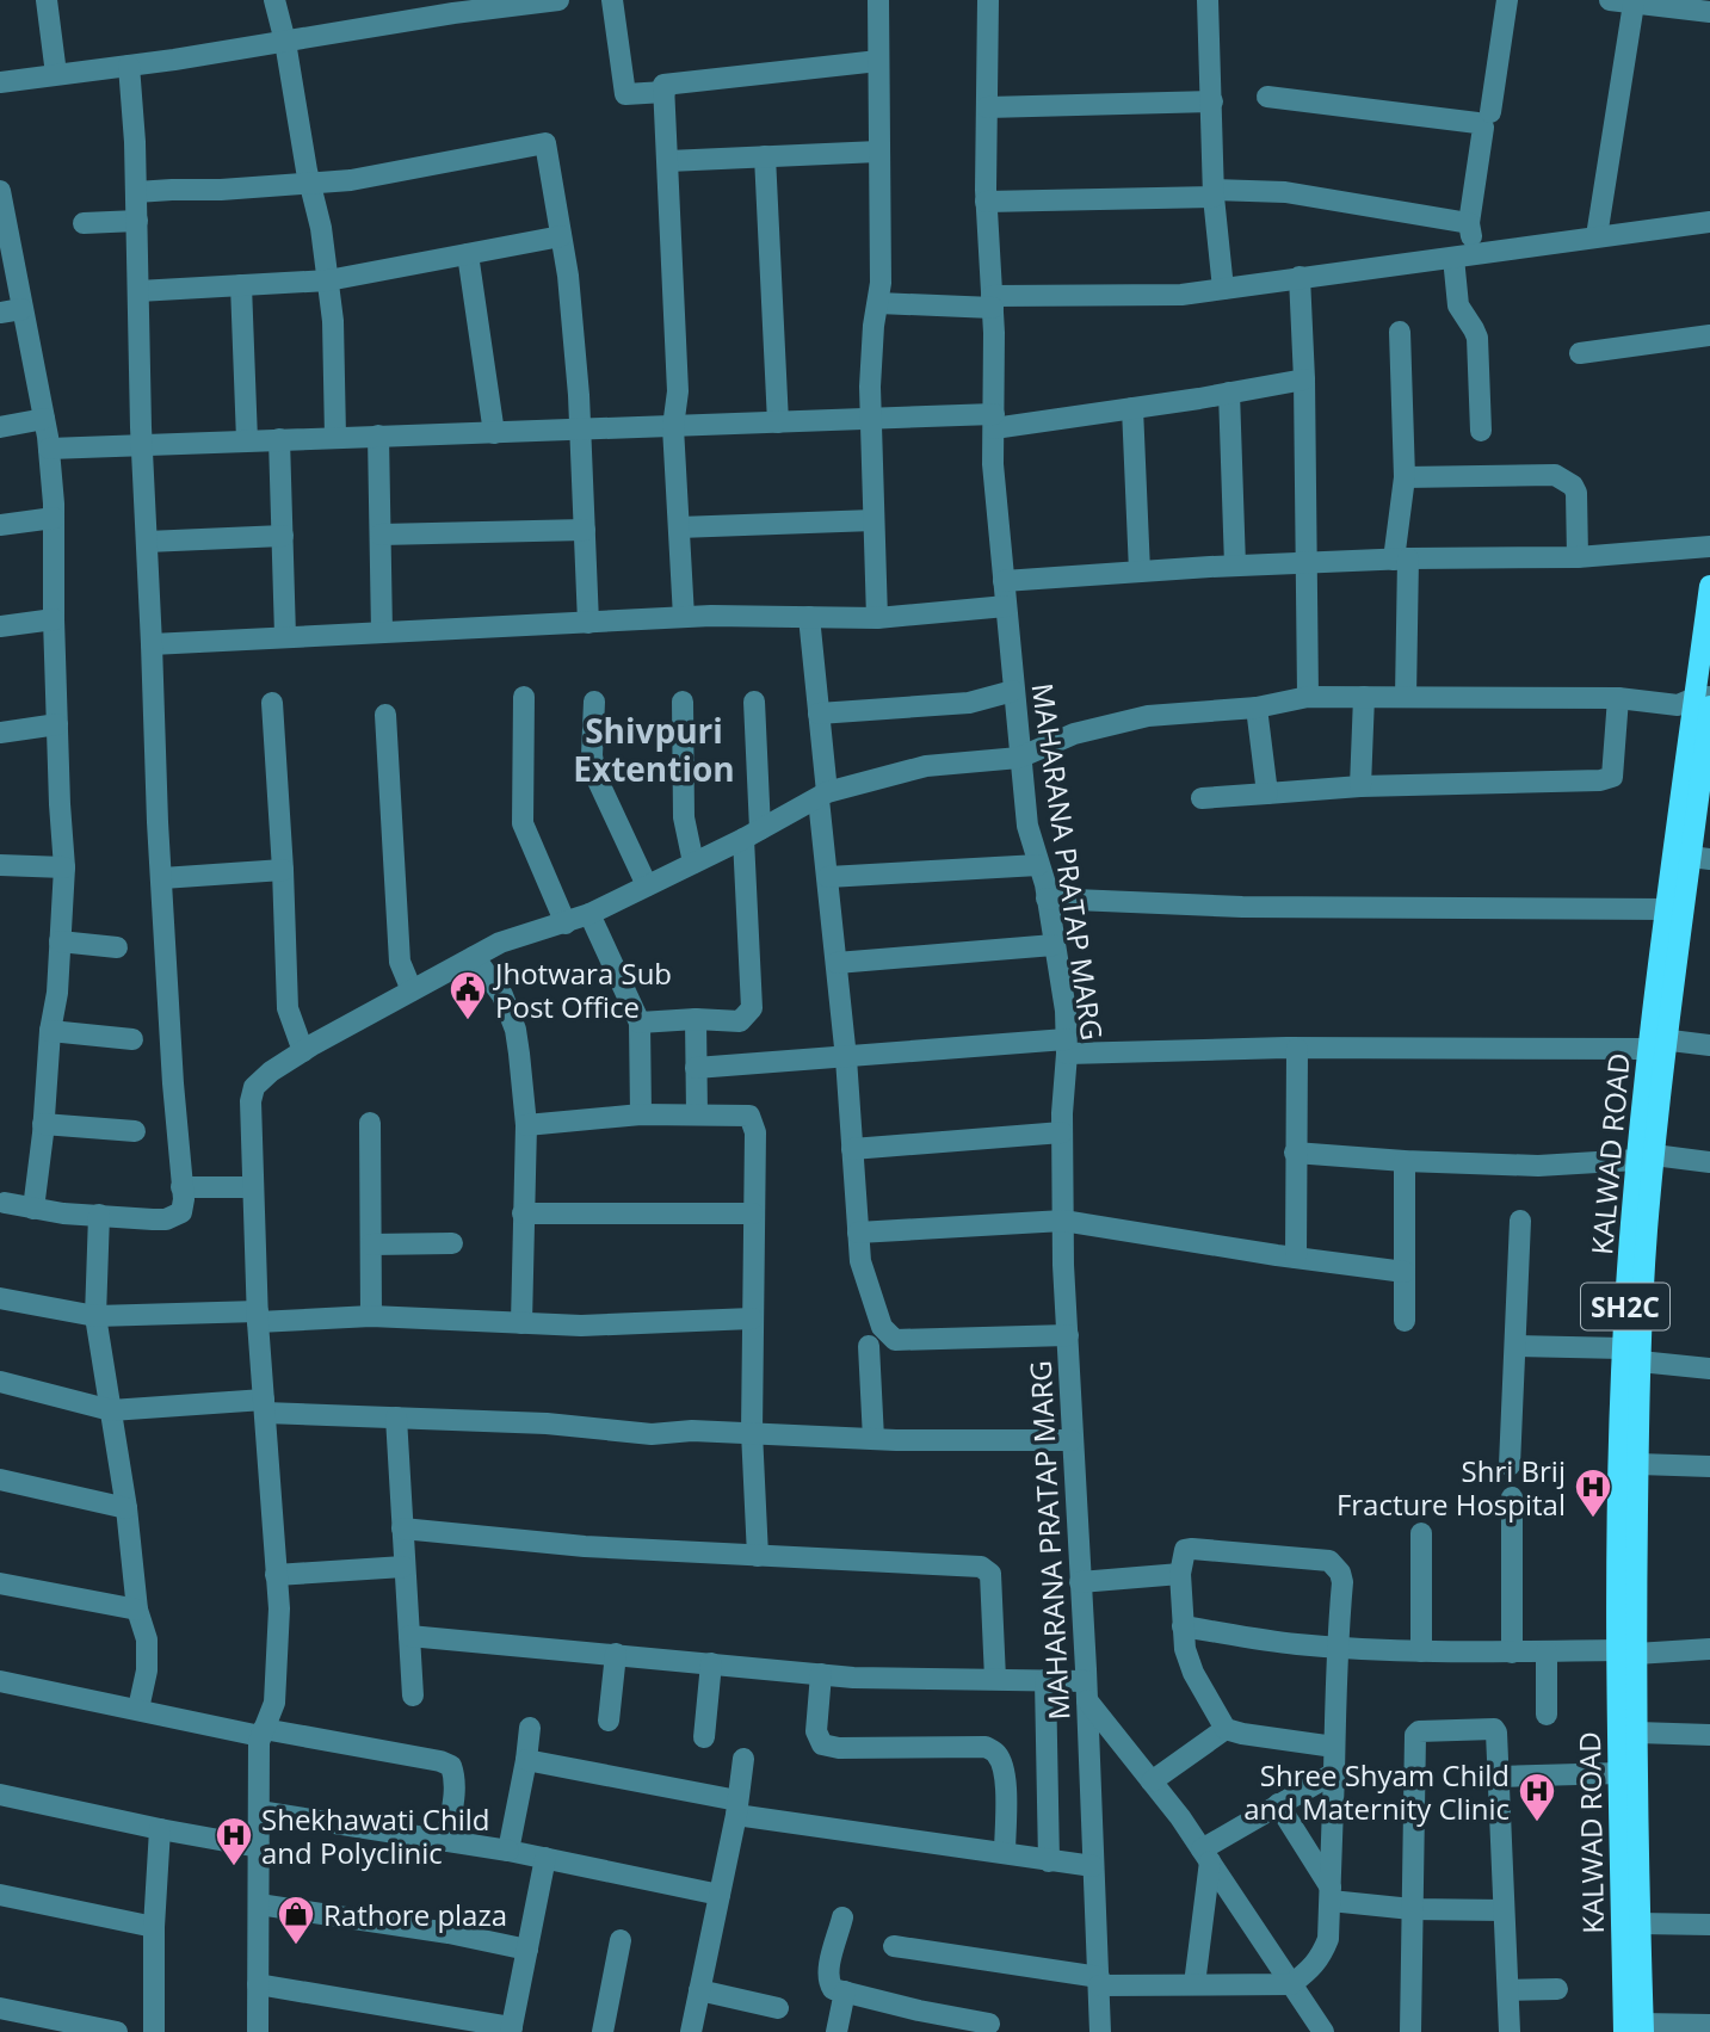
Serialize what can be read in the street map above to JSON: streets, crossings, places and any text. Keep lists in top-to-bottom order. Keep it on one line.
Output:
{"streets":{"main road":["KALWAD ROAD","SH2C"],"street":["MAHARANA PRATAP MARG"]},"districts":["Shivpuri Extention"],"places":{"public building":["Jhotwara Sub Post Office"],"hospital":["Shri Brij Fracture Hospital","Shree Shyam Child and Maternity Clinic","Shekhawati Child and Polyclinic"],"shop":["Rathore plaza"]}}
